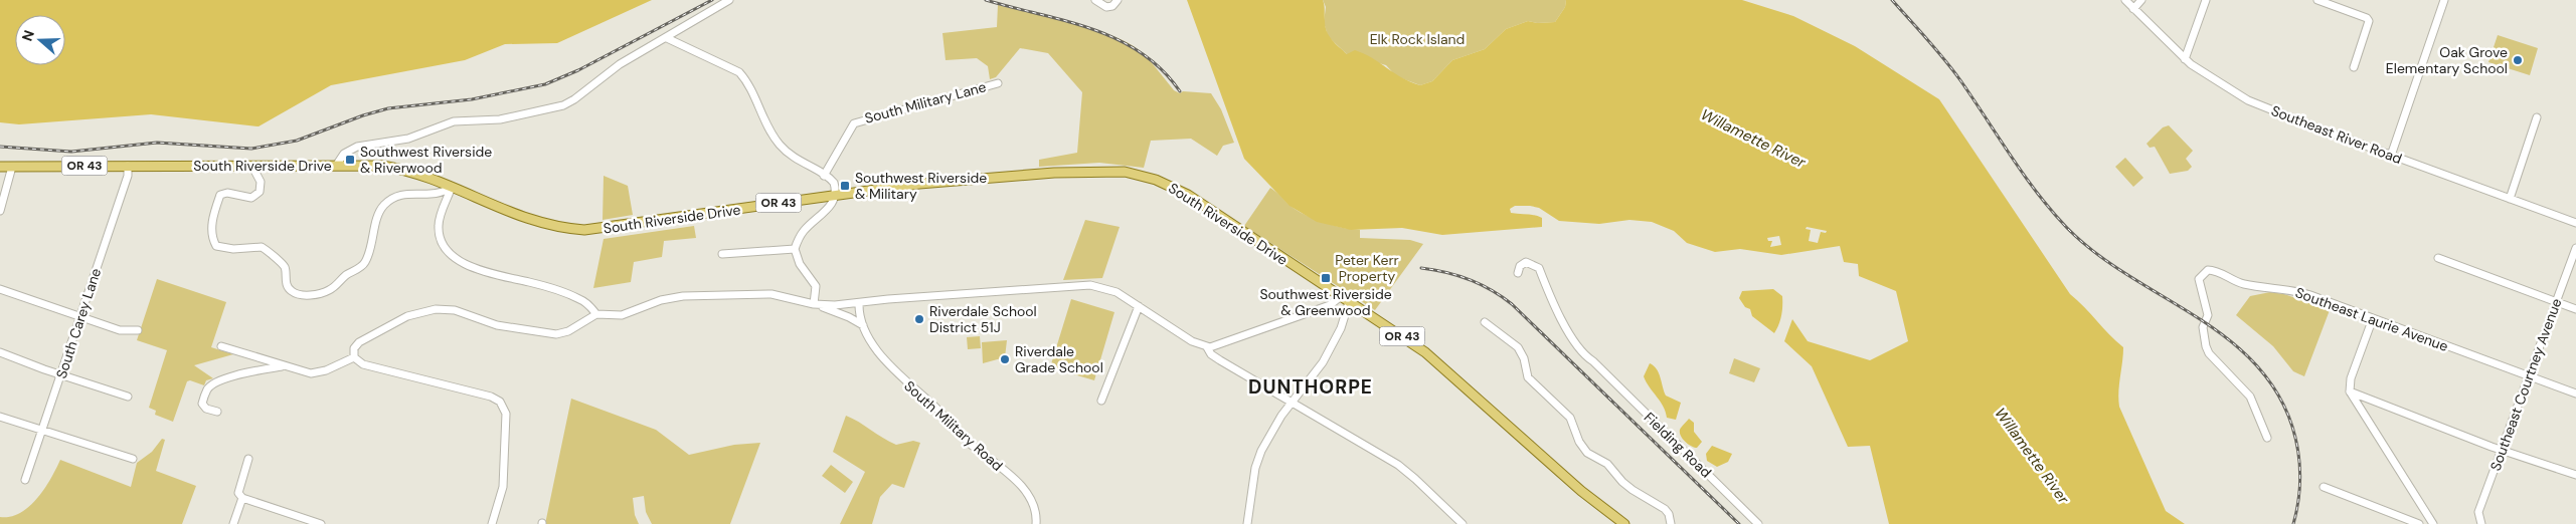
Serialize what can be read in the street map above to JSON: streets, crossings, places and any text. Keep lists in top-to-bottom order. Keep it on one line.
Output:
{"streets":{"main road":["OR 43","South Riverside Drive"],"street":["South Military Lane","Southeast River Road","Southeast Laurie Avenue","South Carey Lane","Southeast Courtney Avenue","South Military Road","Fielding Road"]},"crossings":[["South Riverside Drive","South Carey Lane"],["Southeast Laurie Avenue","Southeast Courtney Avenue"]],"districts":["DUNTHORPE"],"water":["Willamette River"],"parks":["Elk Rock Island","Peter Kerr Property"],"places":{"other":["Oak Grove Elementary School","Riverdale School District 51J","Riverdale Grade School"],"transit":["Southwest Riverside & Riverwood","Southwest Riverside & Military","Southwest Riverside & Greenwood"]},"north":"left"}
